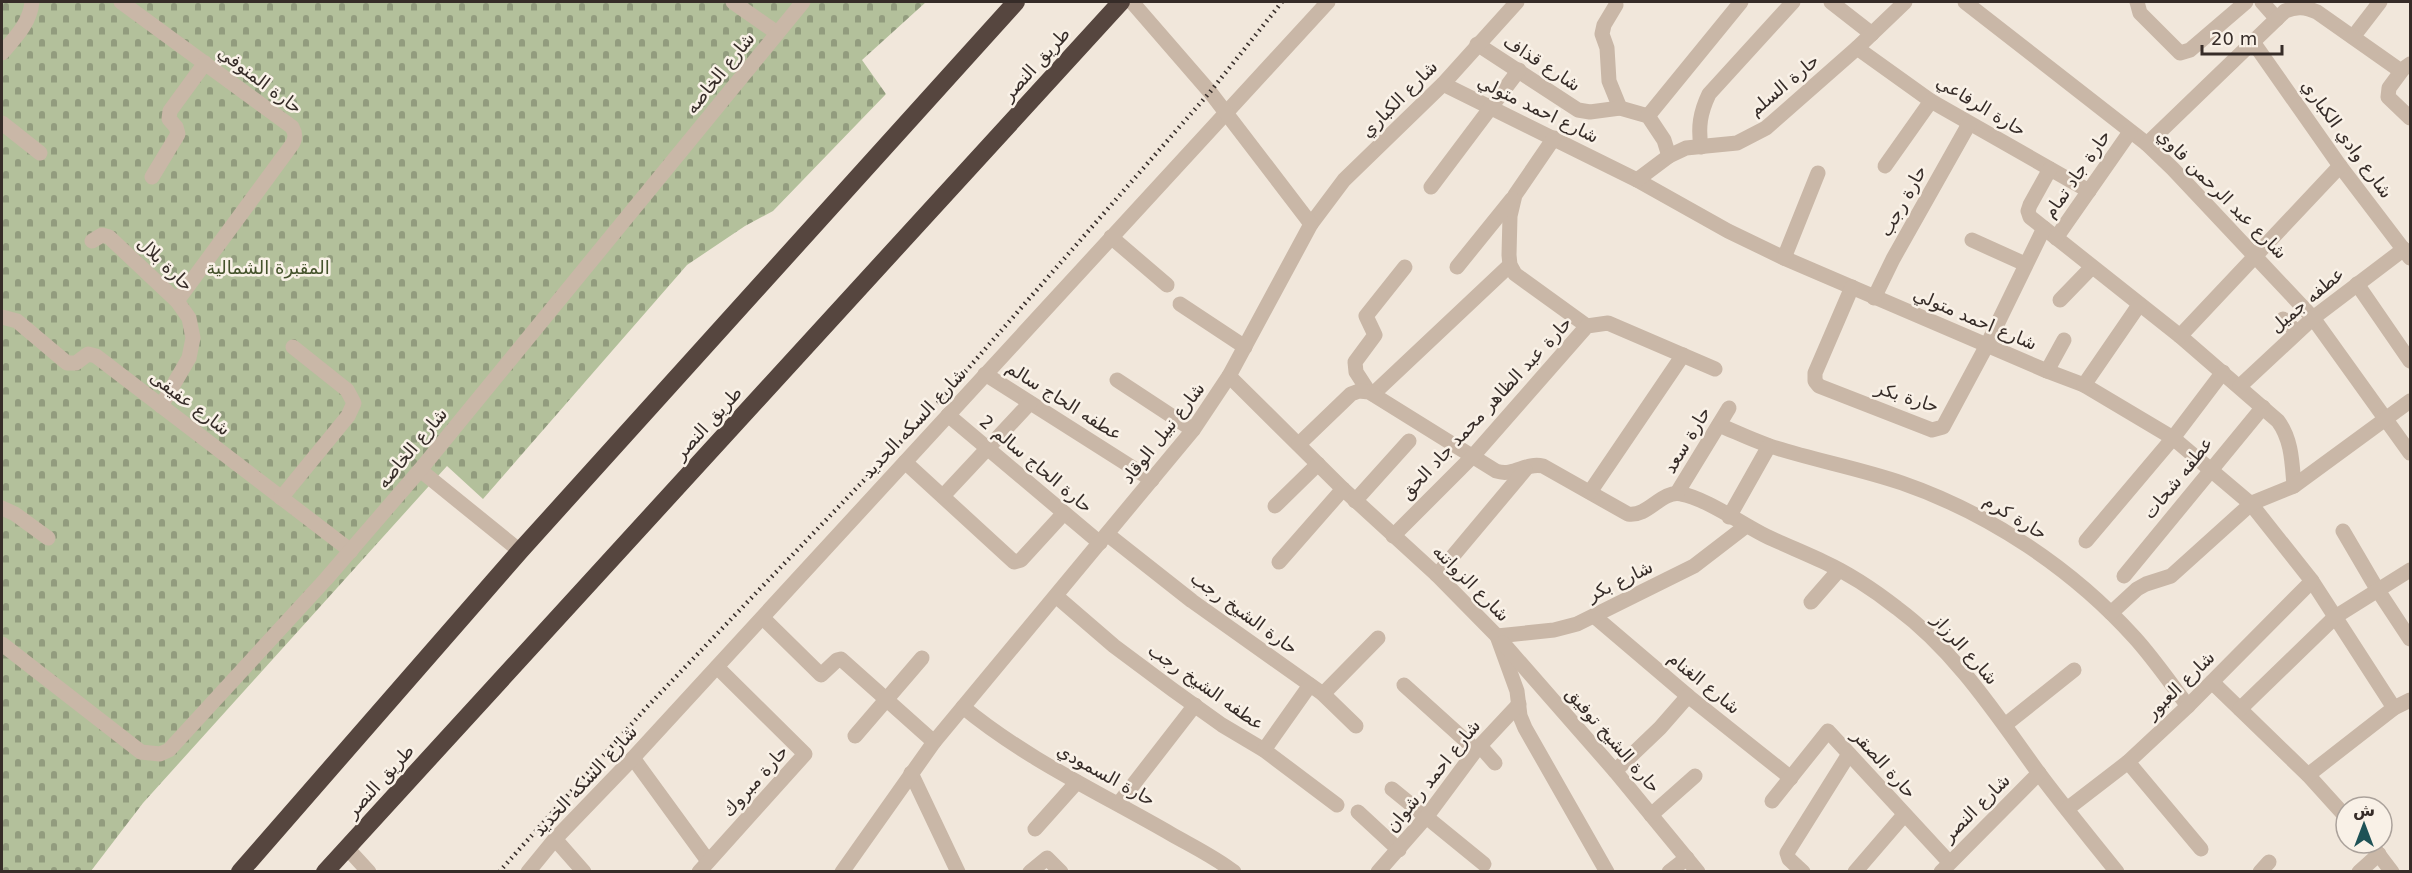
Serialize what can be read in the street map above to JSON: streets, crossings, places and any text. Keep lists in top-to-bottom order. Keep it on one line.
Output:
{"streets":{"highway":["طريق النصر"],"street":["شارع قذاف","شارع الخاصه","حارة المنوفي","حارة السلم","شارع الكباري","حارة الرفاعي","شارع احمد متولي","شارع وادي الكباري","حارة جاد تمام","شارع عبد الرحمن فاوي","حارة رجب","حارة بلال","عطفه جميل","حارة بكر","عطفه الحاج سالم","شارع عفيفى","حارة عبد الظاهر محمد جاد الحق","شارع السكه الحديد","شارع نبيل الوقاد","حارة سعد","حارة الحاج سالم 2","عطفه شحات","حارة كرم","شارع بكر","شارع الزواتنه","حارة الشيخ رجب","شارع الرزاز","شارع الغنام","شارع العبور","عطفه الشيخ رجب","حارة الشيخ توفيق","حارة الصقر","حارة السمودي","شارع احمد رشوان","حارة مبروك","شارع النصر"]},"crossings":[["شارع قذاف","شارع الكباري"],["شارع الخاصه","شارع عفيفى"],["حارة المنوفي","حارة بلال"],["حارة السلم","حارة الرفاعي"],["حارة السلم","شارع احمد متولي"],["شارع الكباري","شارع احمد متولي"],["شارع الكباري","شارع نبيل الوقاد"],["حارة الرفاعي","حارة جاد تمام"],["حارة الرفاعي","حارة رجب"],["شارع احمد متولي","حارة رجب"],["شارع احمد متولي","حارة بكر"],["شارع احمد متولي","عطفه شحات"],["شارع احمد متولي","شارع العبور"],["شارع وادي الكباري","عطفه جميل"],["حارة جاد تمام","شارع عبد الرحمن فاوي"],["شارع عبد الرحمن فاوي","عطفه جميل"],["حارة بلال","شارع عفيفى"],["عطفه الحاج سالم","شارع السكه الحديد"],["عطفه الحاج سالم","شارع نبيل الوقاد"],["حارة عبد الظاهر محمد جاد الحق","شارع الزواتنه"],["شارع السكه الحديد","حارة الحاج سالم 2"],["شارع السكه الحديد","حارة مبروك"],["شارع نبيل الوقاد","حارة الحاج سالم 2"],["شارع نبيل الوقاد","شارع الزواتنه"],["شارع نبيل الوقاد","حارة الشيخ رجب"],["شارع نبيل الوقاد","عطفه الشيخ رجب"],["شارع نبيل الوقاد","حارة السمودي"],["حارة سعد","حارة كرم"],["حارة سعد","شارع الرزاز"],["حارة الحاج سالم 2","حارة الشيخ رجب"],["حارة كرم","شارع العبور"],["شارع بكر","شارع الزواتنه"],["شارع بكر","شارع الرزاز"],["شارع بكر","شارع الغنام"],["شارع بكر","حارة الشيخ توفيق"],["شارع الزواتنه","حارة الشيخ توفيق"],["شارع الزواتنه","شارع احمد رشوان"],["شارع الرزاز","شارع العبور"],["شارع الرزاز","شارع النصر"],["شارع الغنام","حارة الصقر"],["حارة الصقر","شارع النصر"]],"parks":["المقبرة الشمالية"],"scale_bar":"20 m","north":"top"}
